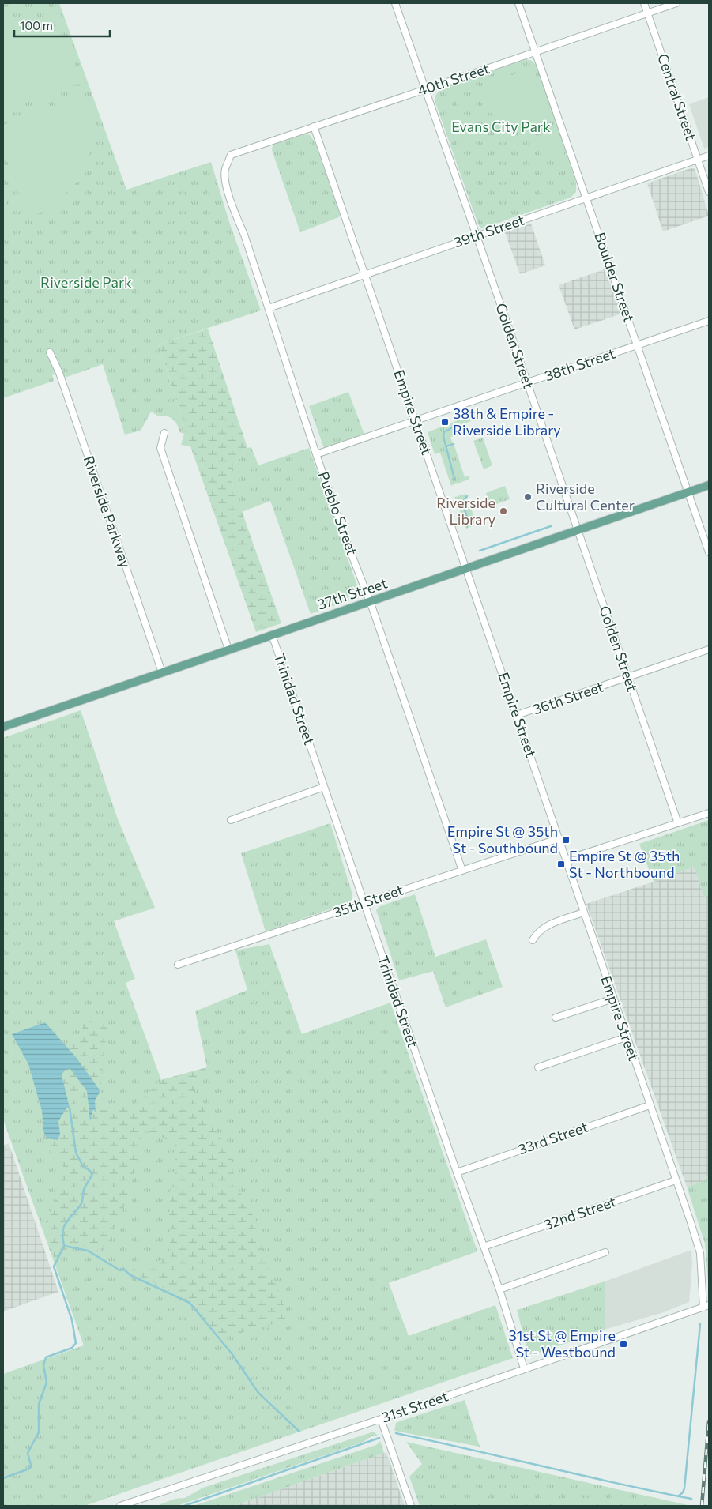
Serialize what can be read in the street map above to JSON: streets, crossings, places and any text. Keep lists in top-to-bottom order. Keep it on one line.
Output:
{"streets":{"main road":["37th Street"],"street":["40th Street","Central Street","39th Street","Boulder Street","Golden Street","38th Street","Empire Street","Riverside Parkway","Pueblo Street","36th Street","Trinidad Street","35th Street","33rd Street","32nd Street","31st Street"]},"crossings":[["40th Street","Central Street"],["40th Street","Boulder Street"],["40th Street","Golden Street"],["40th Street","Empire Street"],["40th Street","Pueblo Street"],["Central Street","39th Street"],["39th Street","Boulder Street"],["39th Street","Golden Street"],["39th Street","Empire Street"],["39th Street","Pueblo Street"],["Boulder Street","38th Street"],["Boulder Street","37th Street"],["Golden Street","38th Street"],["Golden Street","37th Street"],["Golden Street","36th Street"],["38th Street","Empire Street"],["38th Street","Pueblo Street"],["Empire Street","37th Street"],["Empire Street","36th Street"],["Empire Street","35th Street"],["Empire Street","33rd Street"],["Empire Street","32nd Street"],["Empire Street","31st Street"],["Riverside Parkway","37th Street"],["Pueblo Street","37th Street"],["Pueblo Street","35th Street"],["37th Street","Trinidad Street"],["Trinidad Street","35th Street"],["Trinidad Street","33rd Street"],["Trinidad Street","32nd Street"],["Trinidad Street","31st Street"]],"parks":["Evans City Park","Riverside Park"],"places":{"transit":["38th & Empire - Riverside Library","Empire St @ 35th St - Southbound","Empire St @ 35th St - Northbound","31st St @ Empire St - Westbound"],"other":["Riverside Cultural Center","Riverside Library"]},"scale_bar":"100 m"}
